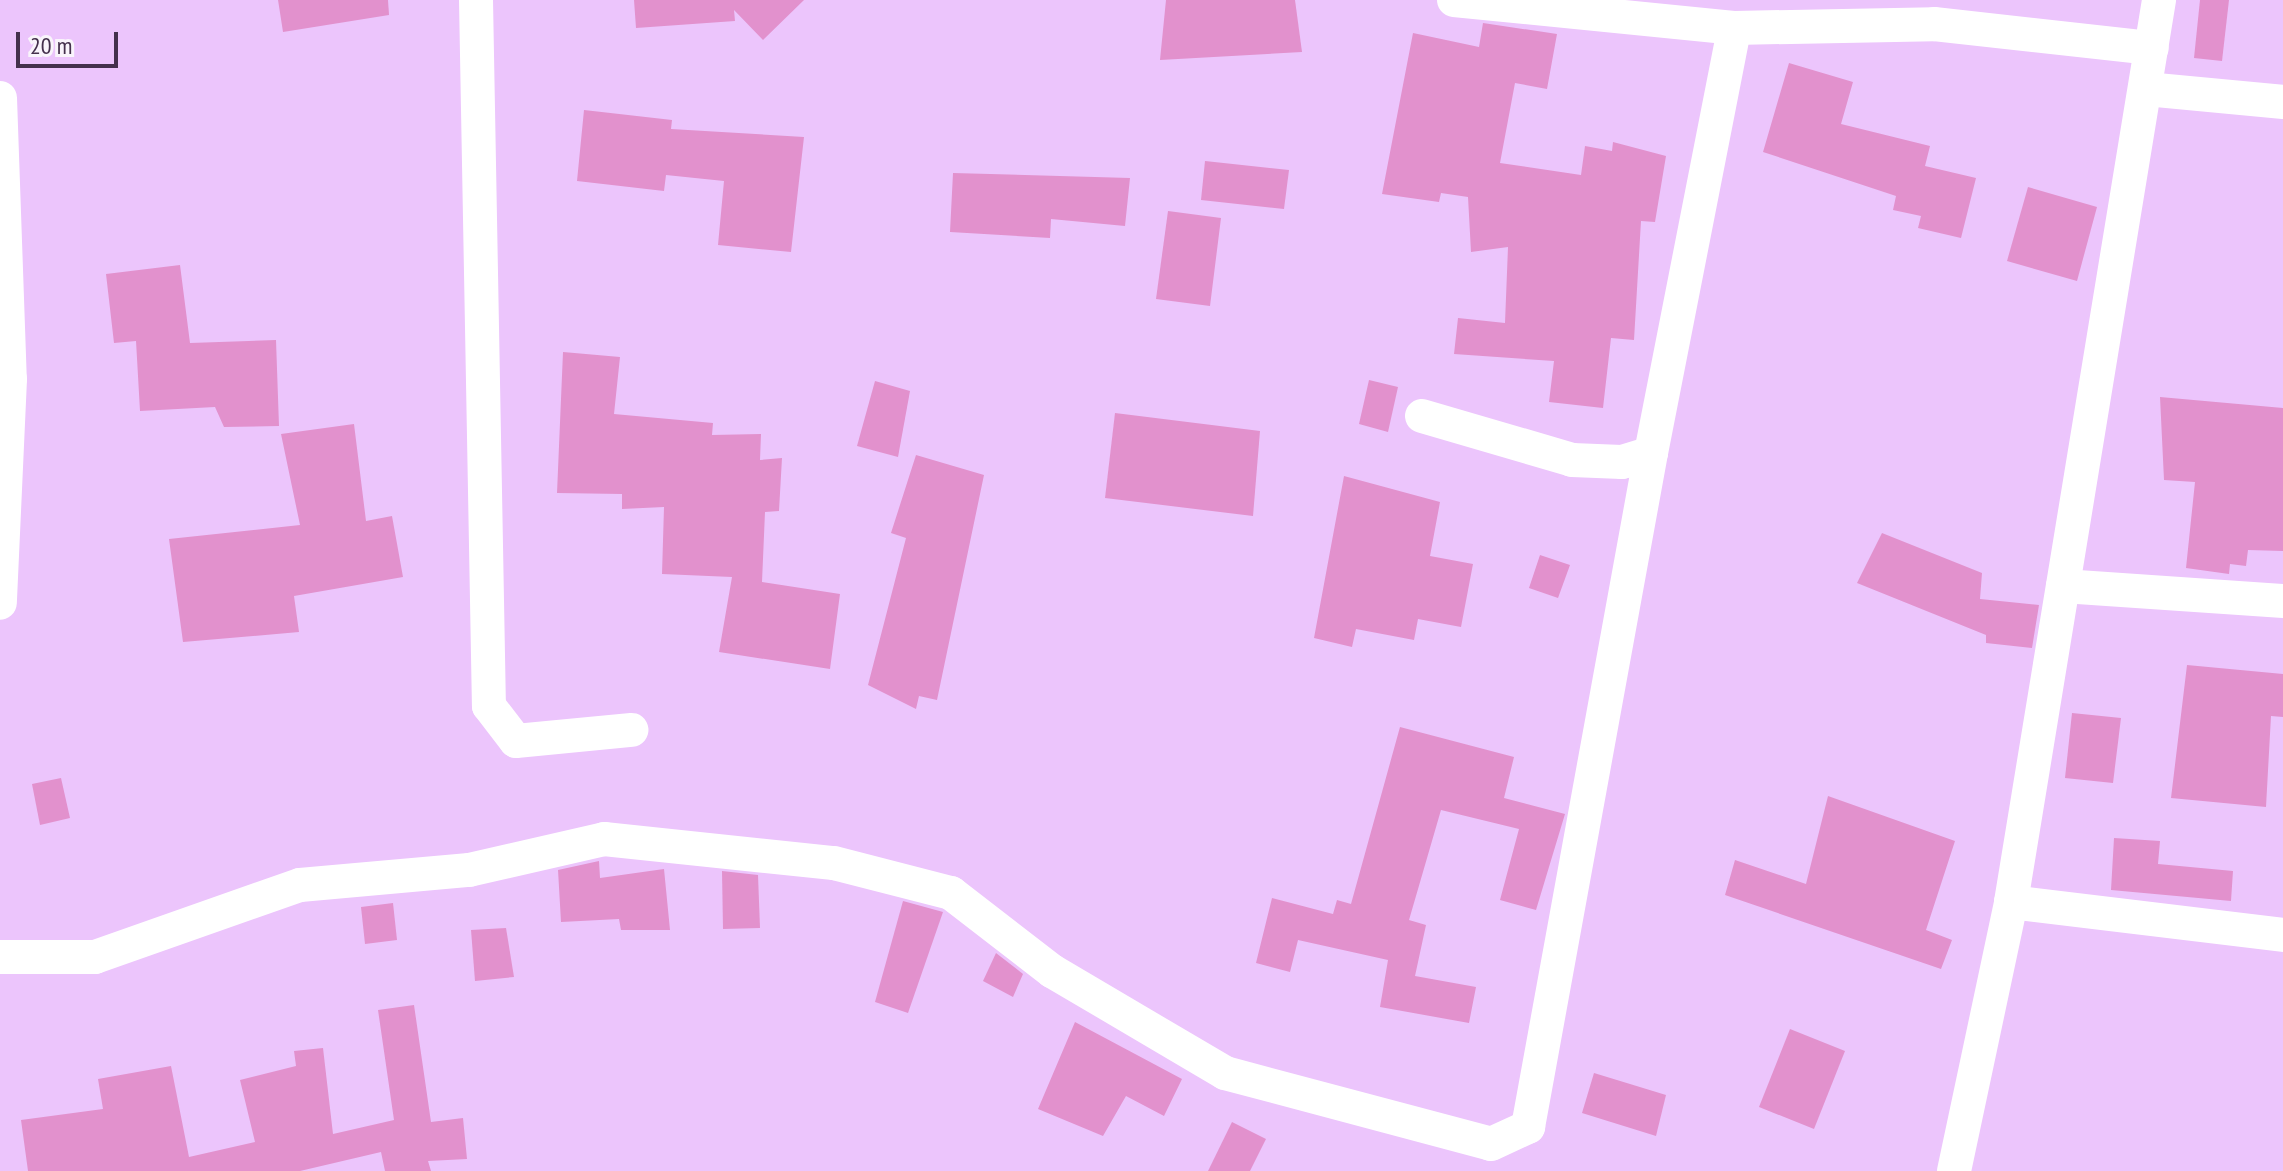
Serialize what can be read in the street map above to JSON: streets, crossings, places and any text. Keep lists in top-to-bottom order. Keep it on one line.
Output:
{"scale_bar":"20 m"}
